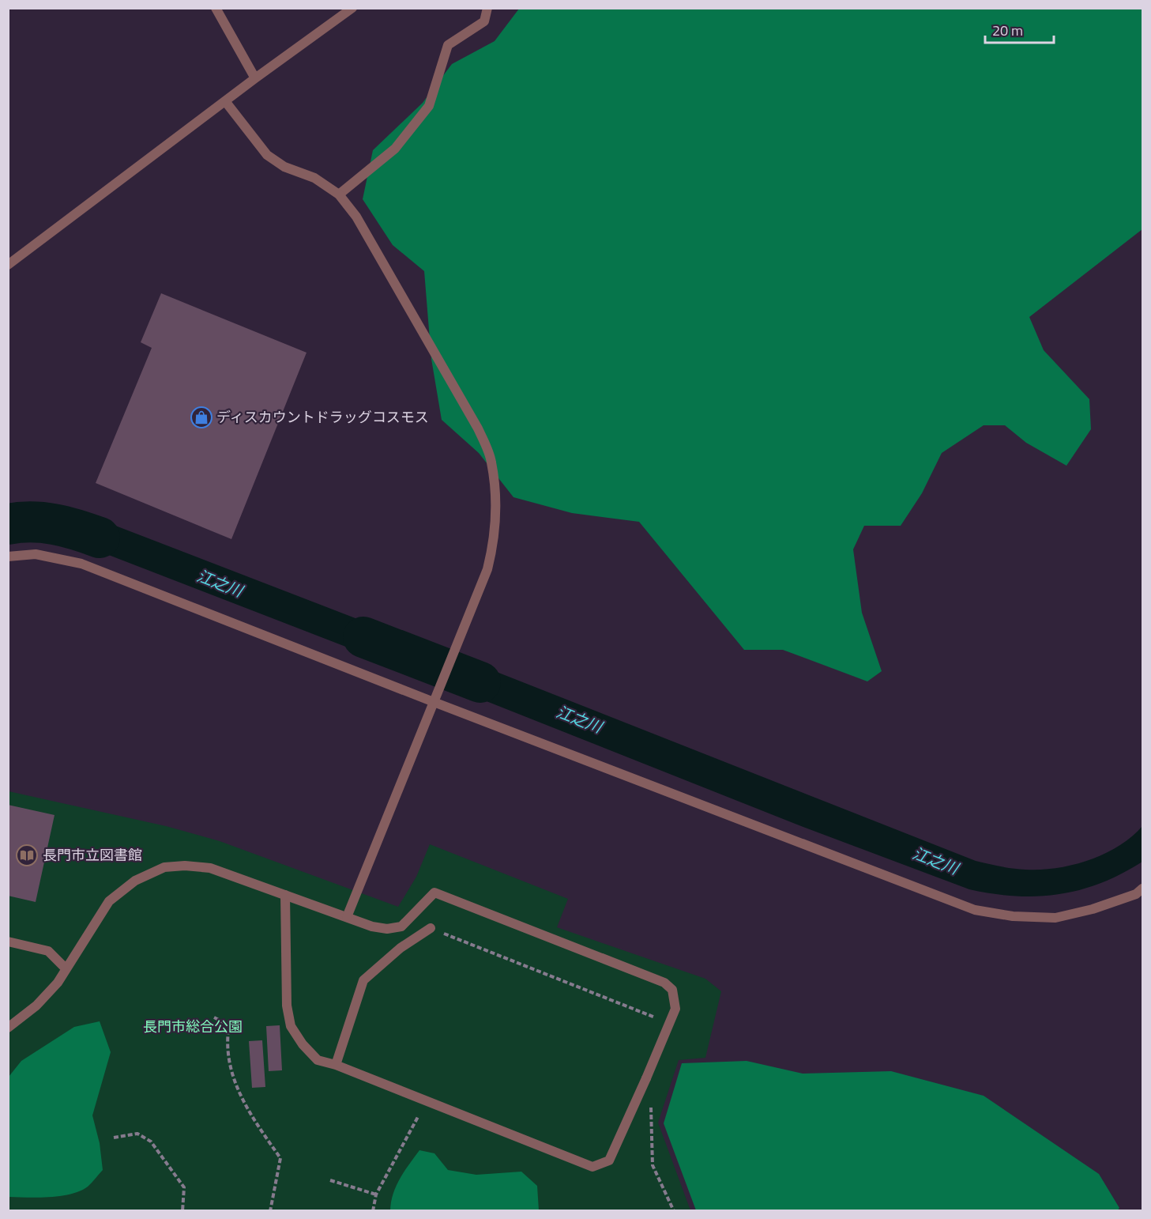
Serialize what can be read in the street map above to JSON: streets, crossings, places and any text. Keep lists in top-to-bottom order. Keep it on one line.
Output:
{"water":["江之川"],"parks":["長門市総合公園"],"places":{"shop":["ディスカウントドラッグコスモス"],"library":["長門市立図書館"]},"scale_bar":"20 m"}
